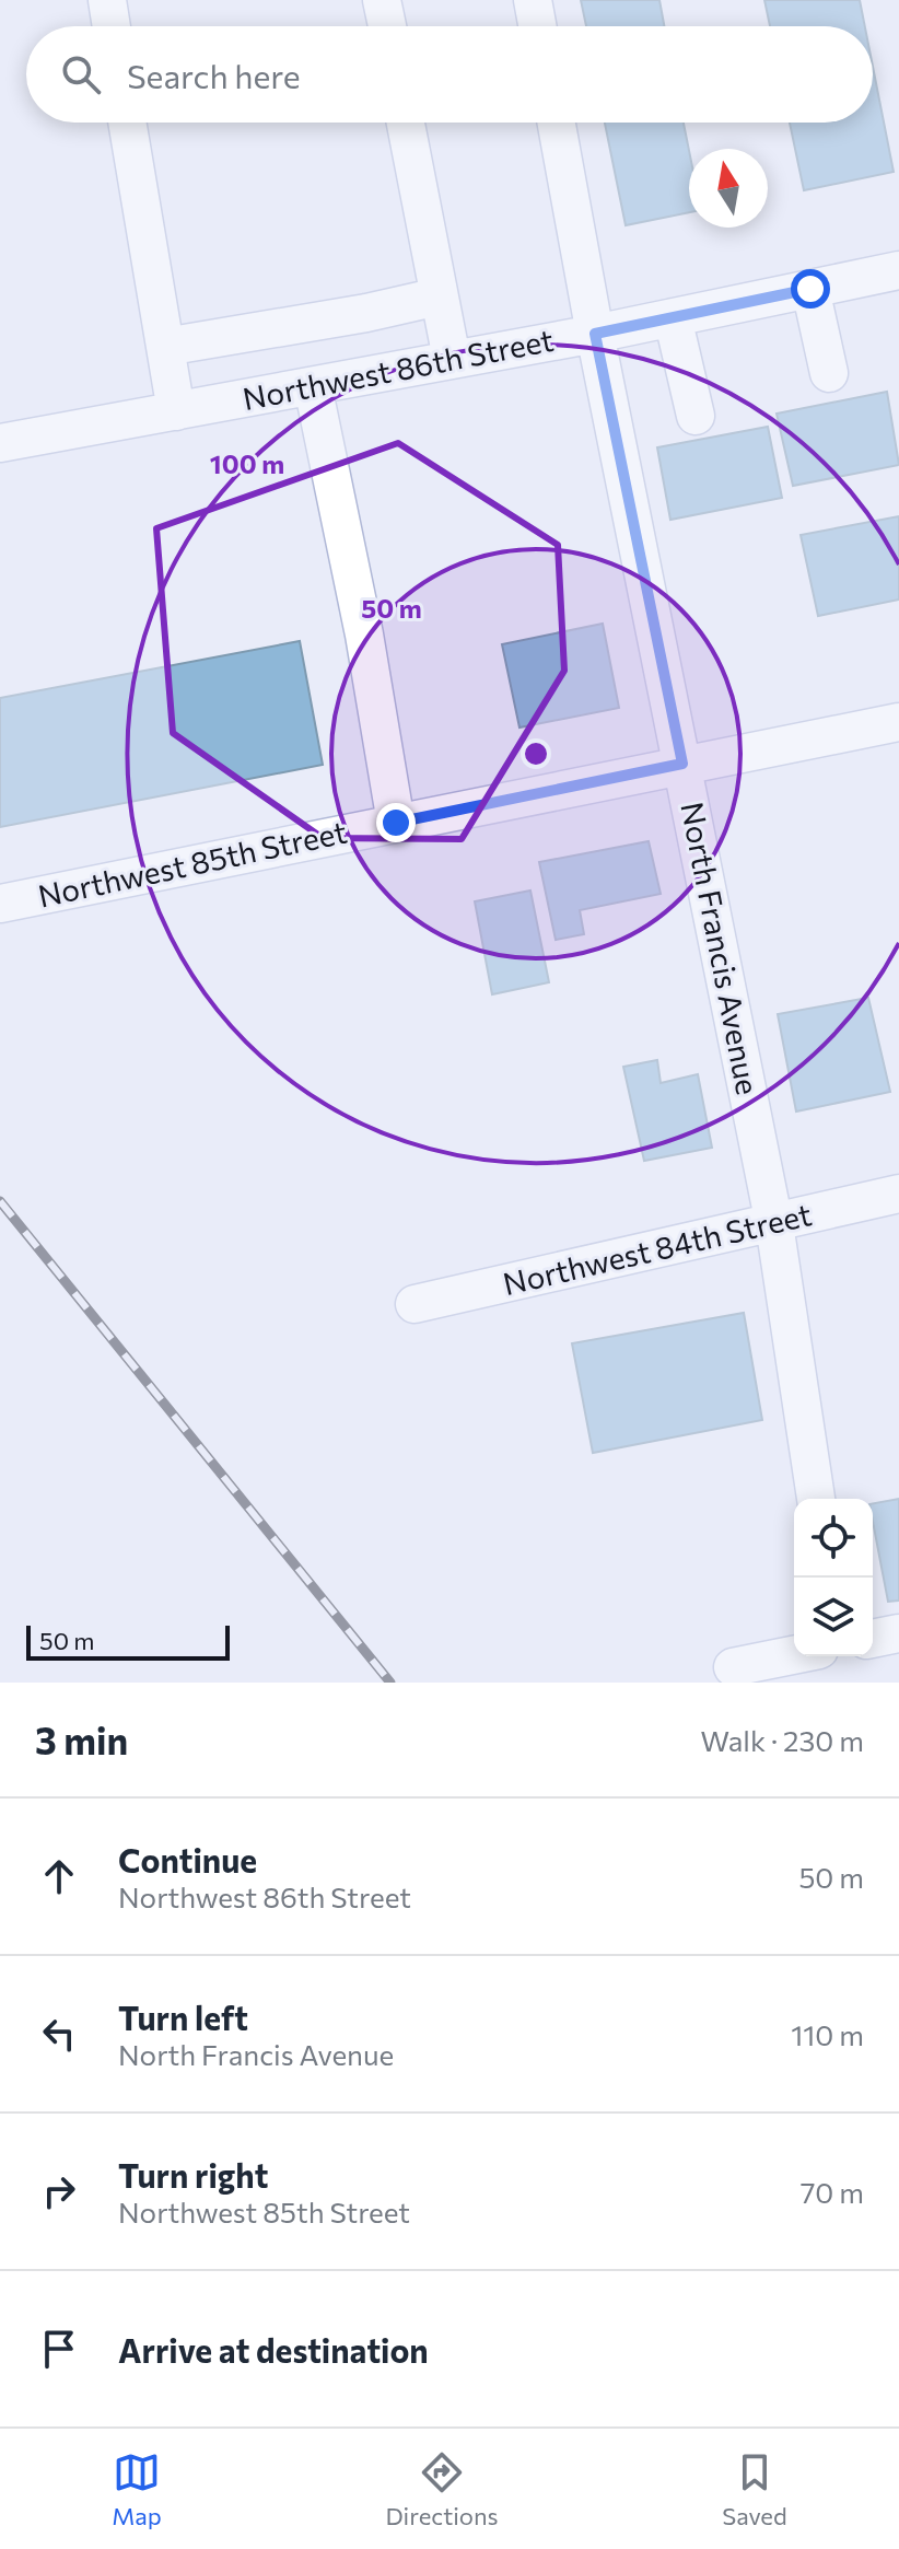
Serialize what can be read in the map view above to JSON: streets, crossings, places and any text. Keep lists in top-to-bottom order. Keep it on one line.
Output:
{"streets":{"street":["Northwest 86th Street","Northwest 85th Street","North Francis Avenue","Northwest 84th Street"]},"crossings":[["Northwest 86th Street","North Francis Avenue"],["Northwest 85th Street","North Francis Avenue"],["North Francis Avenue","Northwest 84th Street"]],"scale_bar":"50 m","north":"top","page":{"search":"Search here","scale":"50 m","heading":["3 min","Walk · 230 m"],"list":[["Continue","Northwest 86th Street","50 m"],["Turn left","North Francis Avenue","110 m"],["Turn right","Northwest 85th Street","70 m"],"Arrive at destination"],"nav":["Map","Directions","Saved"]},"rings":["100 m","50 m"]}
